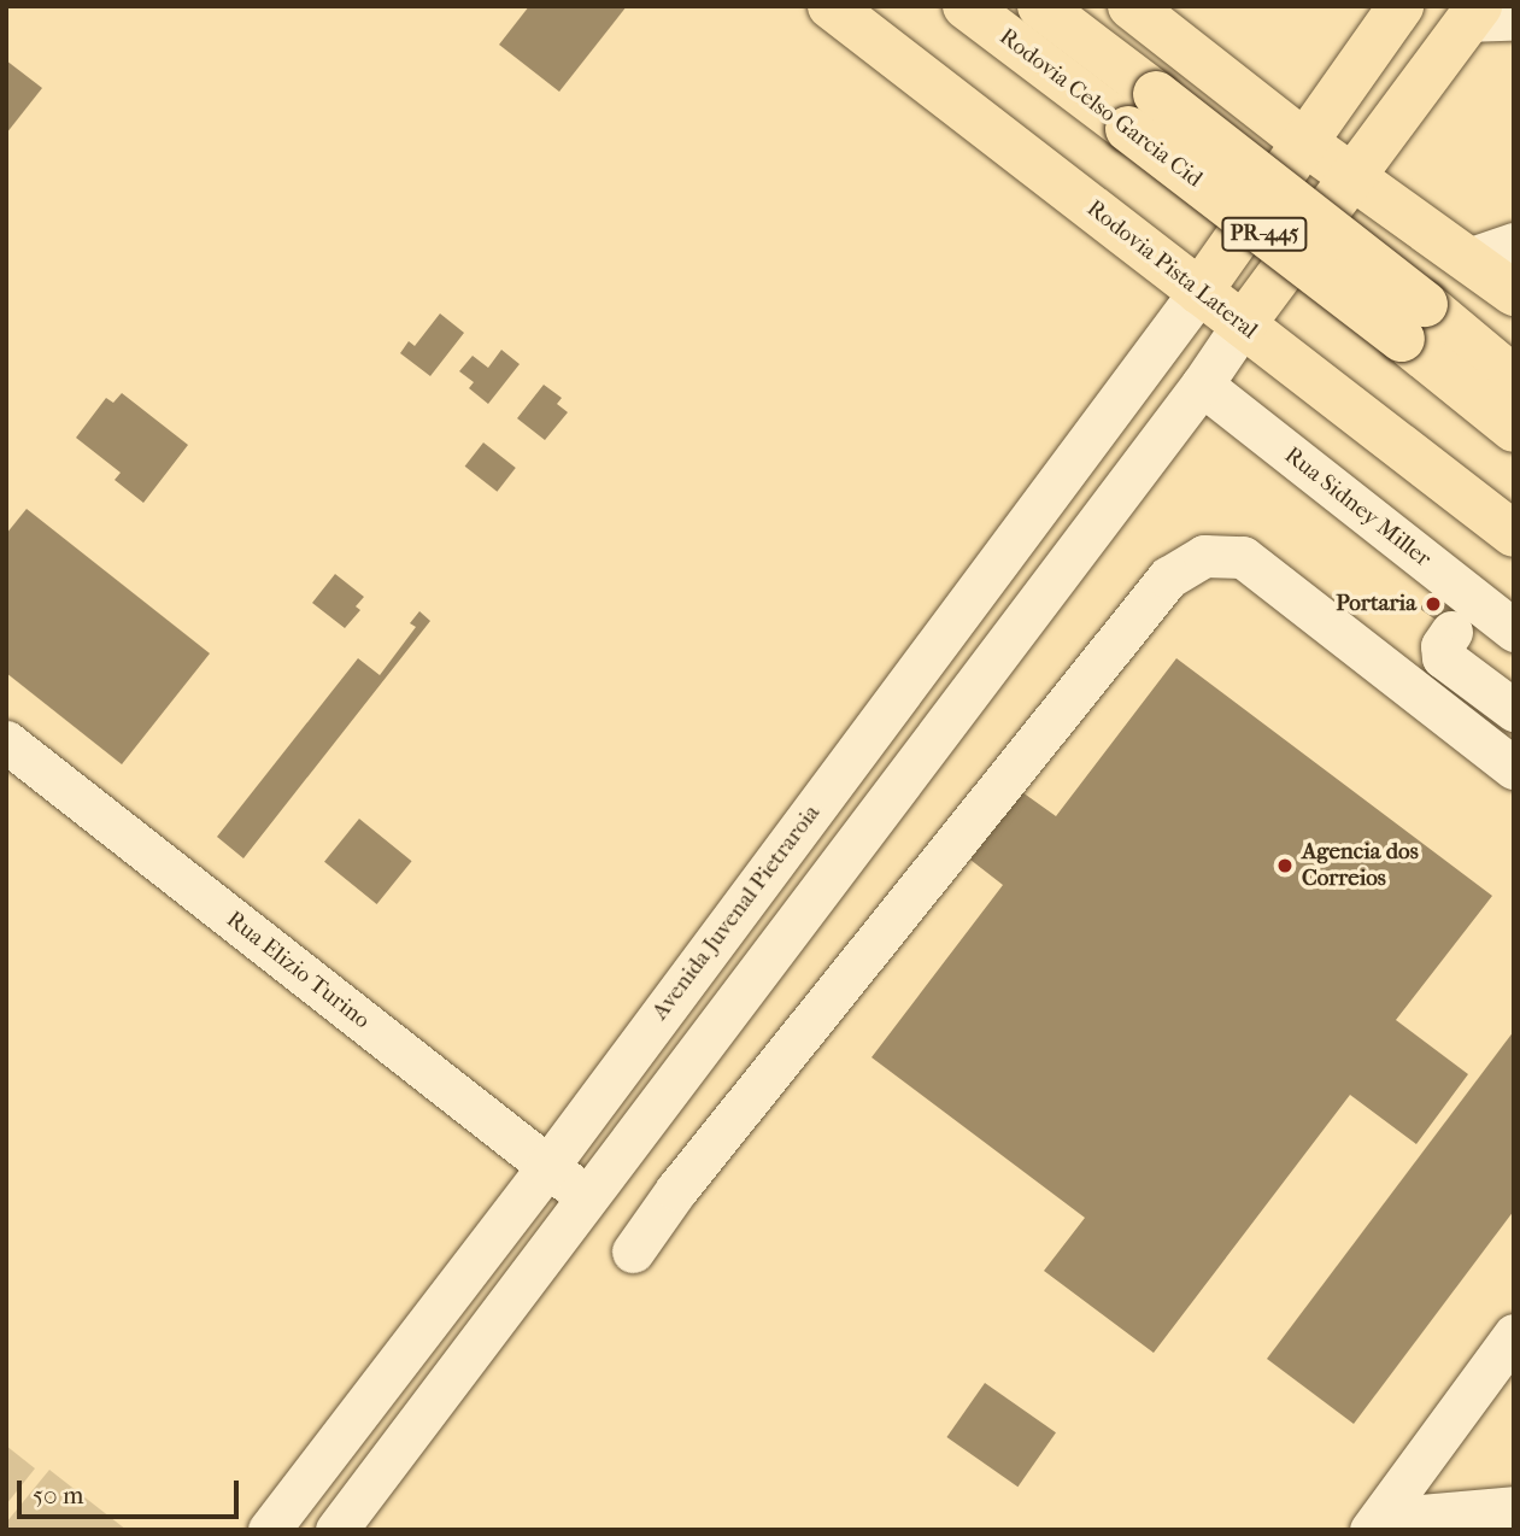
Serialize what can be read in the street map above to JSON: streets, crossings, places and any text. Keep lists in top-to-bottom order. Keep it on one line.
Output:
{"streets":{"main road":["Rodovia Celso Garcia Cid","PR-445","Rodovia Pista Lateral"],"street":["Rua Sidney Miller","Avenida Juvenal Pietraroia","Rua Elizio Turino"]},"crossings":[["Rodovia Pista Lateral","Avenida Juvenal Pietraroia"],["Avenida Juvenal Pietraroia","Rua Elizio Turino"]],"places":["Portaria","Agencia dos Correios"],"scale_bar":"50 m"}
